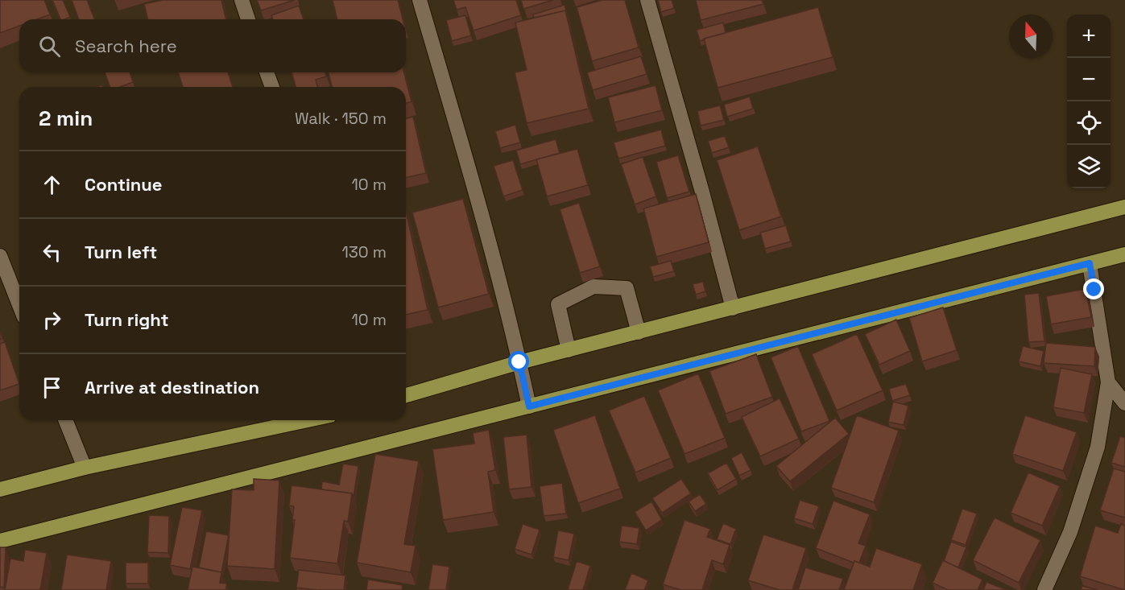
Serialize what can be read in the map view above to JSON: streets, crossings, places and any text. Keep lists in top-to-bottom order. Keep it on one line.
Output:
{"north":"top","page":{"map_buttons":["+","−"],"search":"Search here","heading":["2 min","Walk · 150 m"],"list":[["Continue","10 m"],["Turn left","130 m"],["Turn right","10 m"],"Arrive at destination"]}}
